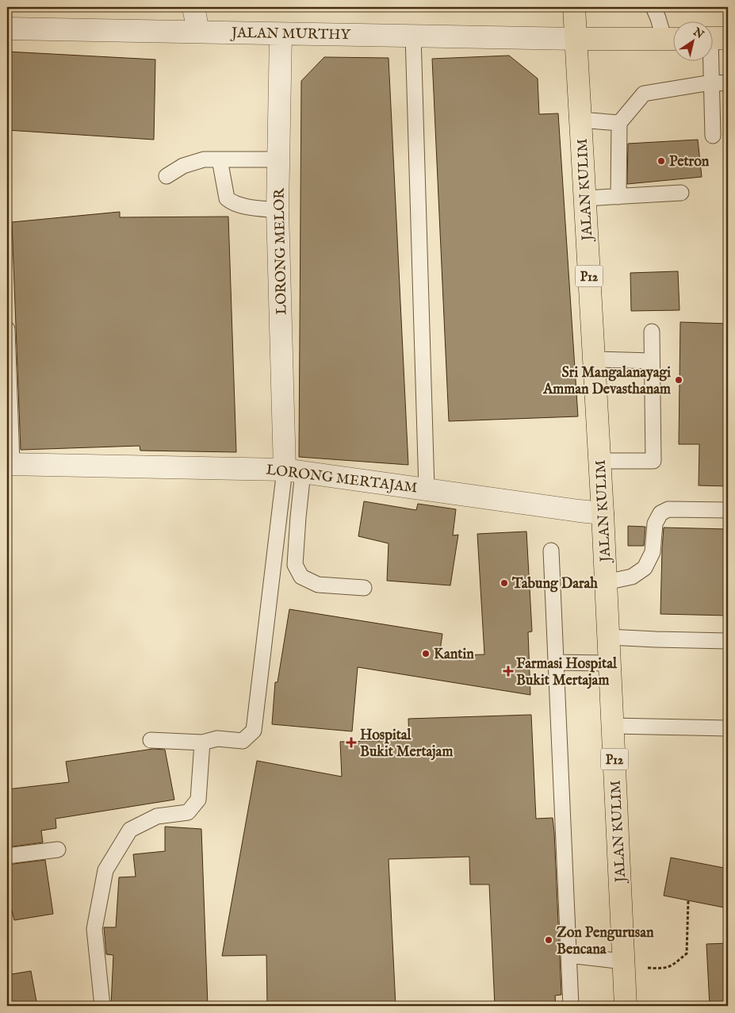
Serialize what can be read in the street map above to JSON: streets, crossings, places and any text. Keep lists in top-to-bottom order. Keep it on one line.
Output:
{"streets":{"main road":["JALAN KULIM","P12"],"street":["JALAN MURTHY","LORONG MELOR","LORONG MERTAJAM"]},"crossings":[["JALAN MURTHY","JALAN KULIM"],["JALAN MURTHY","LORONG MELOR"],["JALAN KULIM","LORONG MERTAJAM"],["LORONG MELOR","LORONG MERTAJAM"]],"places":{"other":["Petron","Sri Mangalanayagi Amman Devasthanam","Tabung Darah","Kantin","Zon Pengurusan Bencana"],"health":["Farmasi Hospital Bukit Mertajam","Hospital Bukit Mertajam"]},"north":"top right"}
